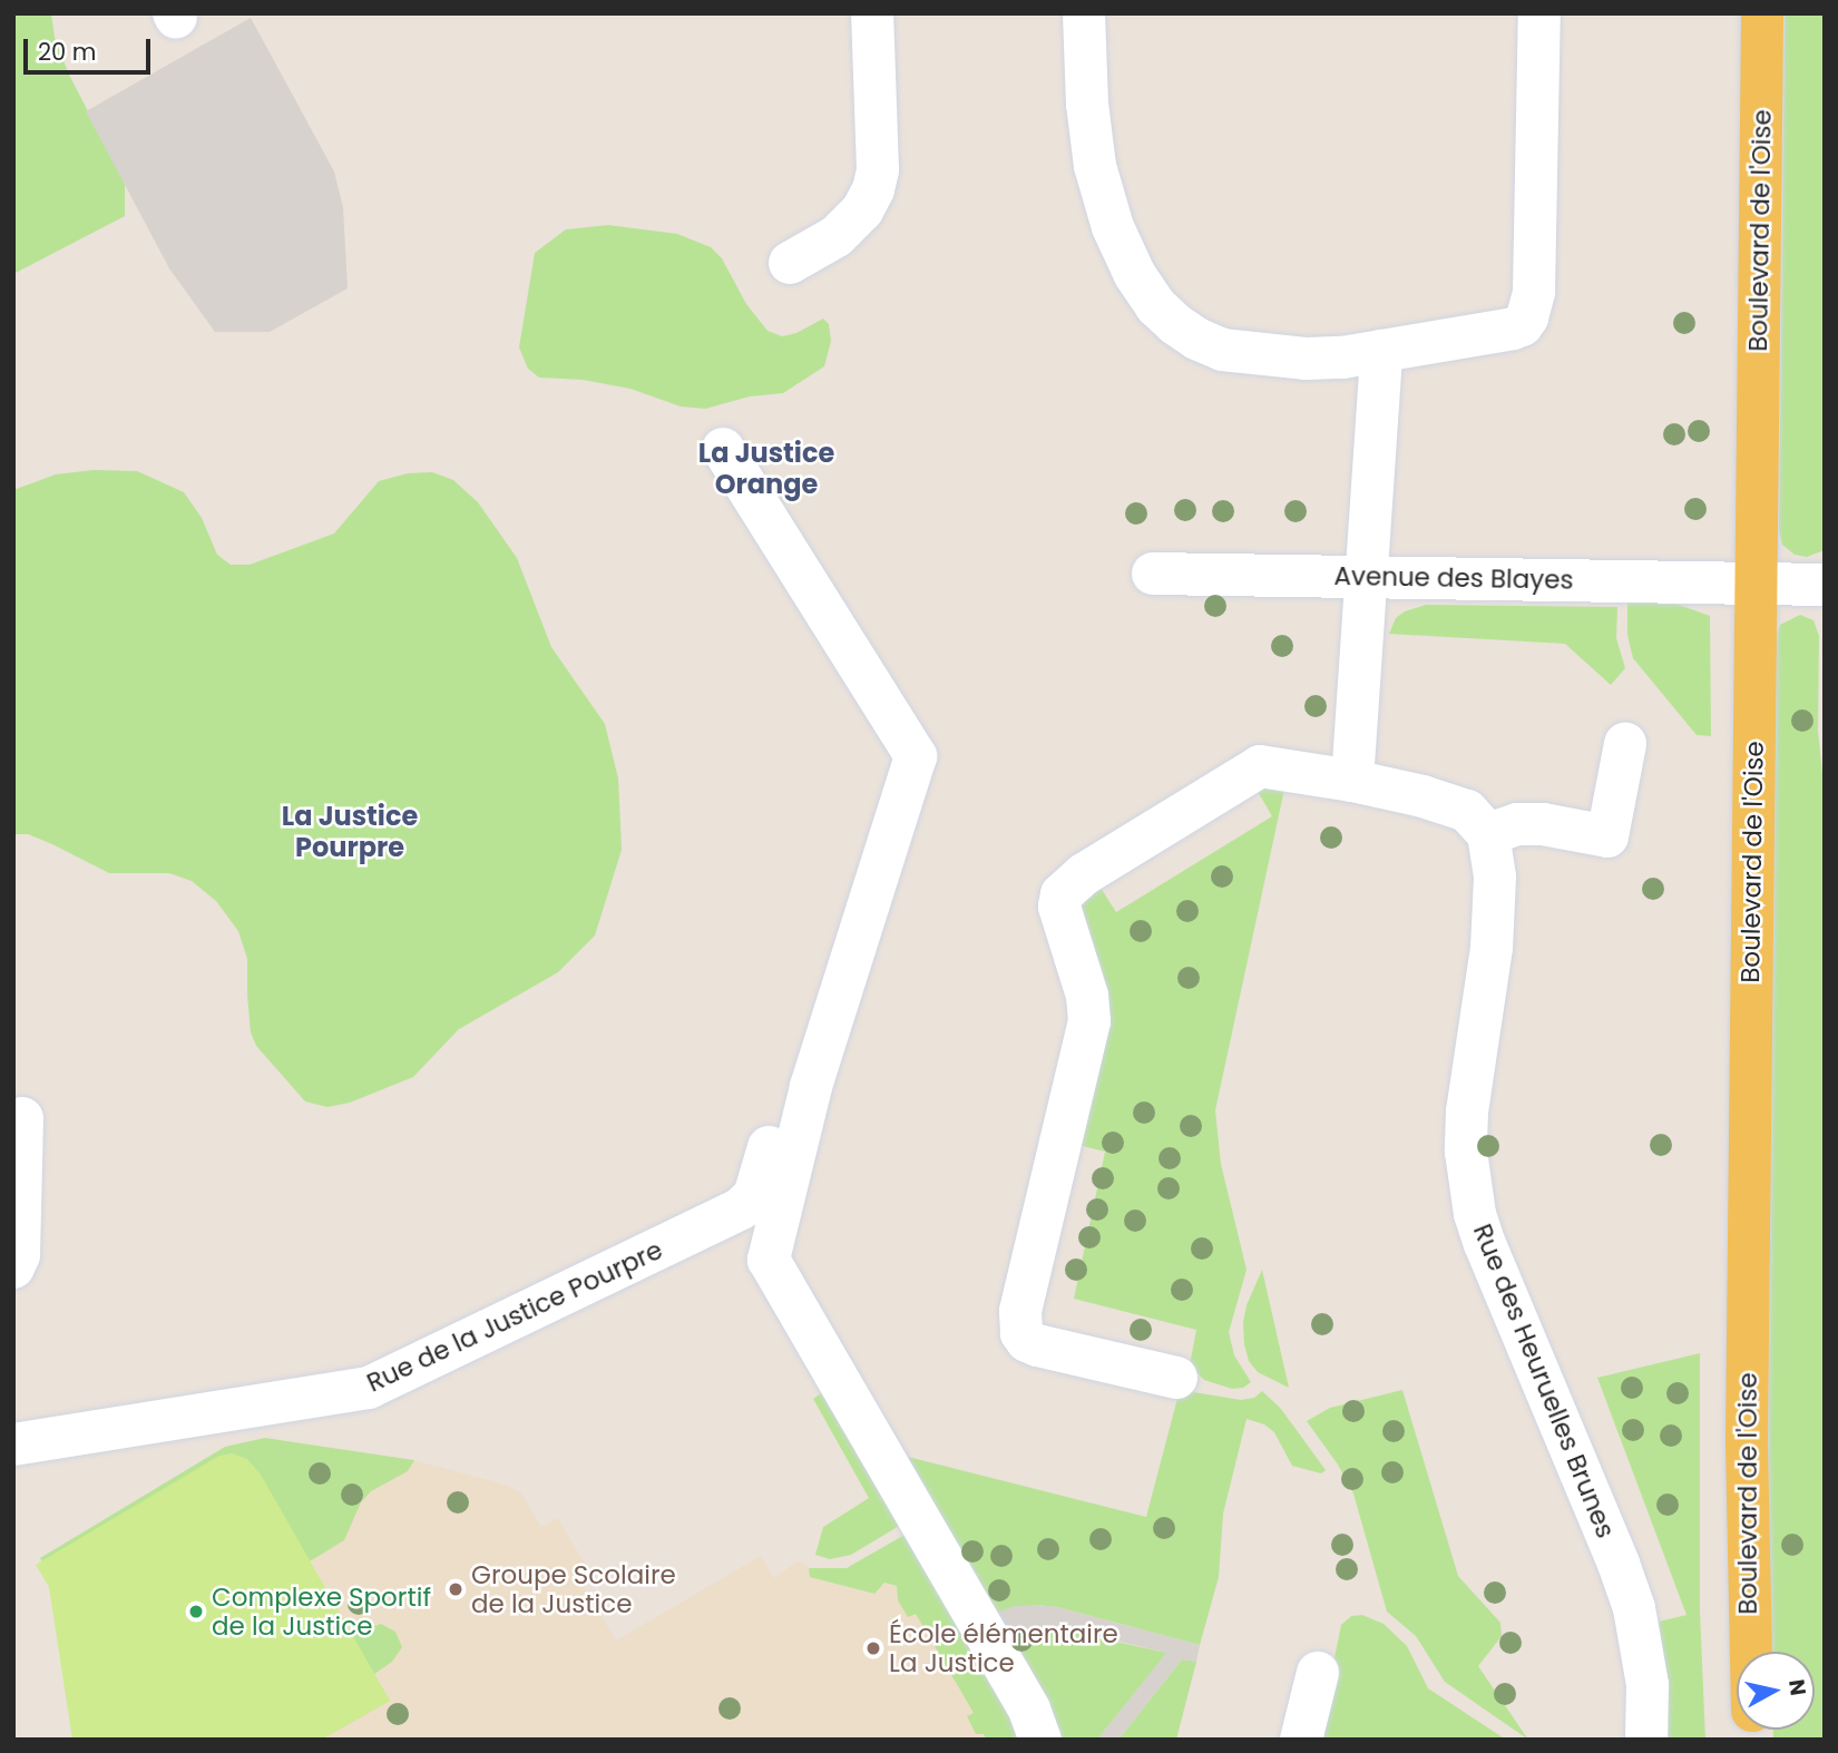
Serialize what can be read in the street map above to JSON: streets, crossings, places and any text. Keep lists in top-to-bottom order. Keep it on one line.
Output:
{"streets":{"main road":["Boulevard de l'Oise"],"street":["Avenue des Blayes","Rue de la Justice Pourpre","Rue des Heuruelles Brunes"]},"crossings":[["Boulevard de l'Oise","Avenue des Blayes"]],"districts":["La Justice Orange","La Justice Pourpre"],"places":["Groupe Scolaire de la Justice","Complexe Sportif de la Justice","École élémentaire La Justice"],"scale_bar":"20 m","north":"right"}
